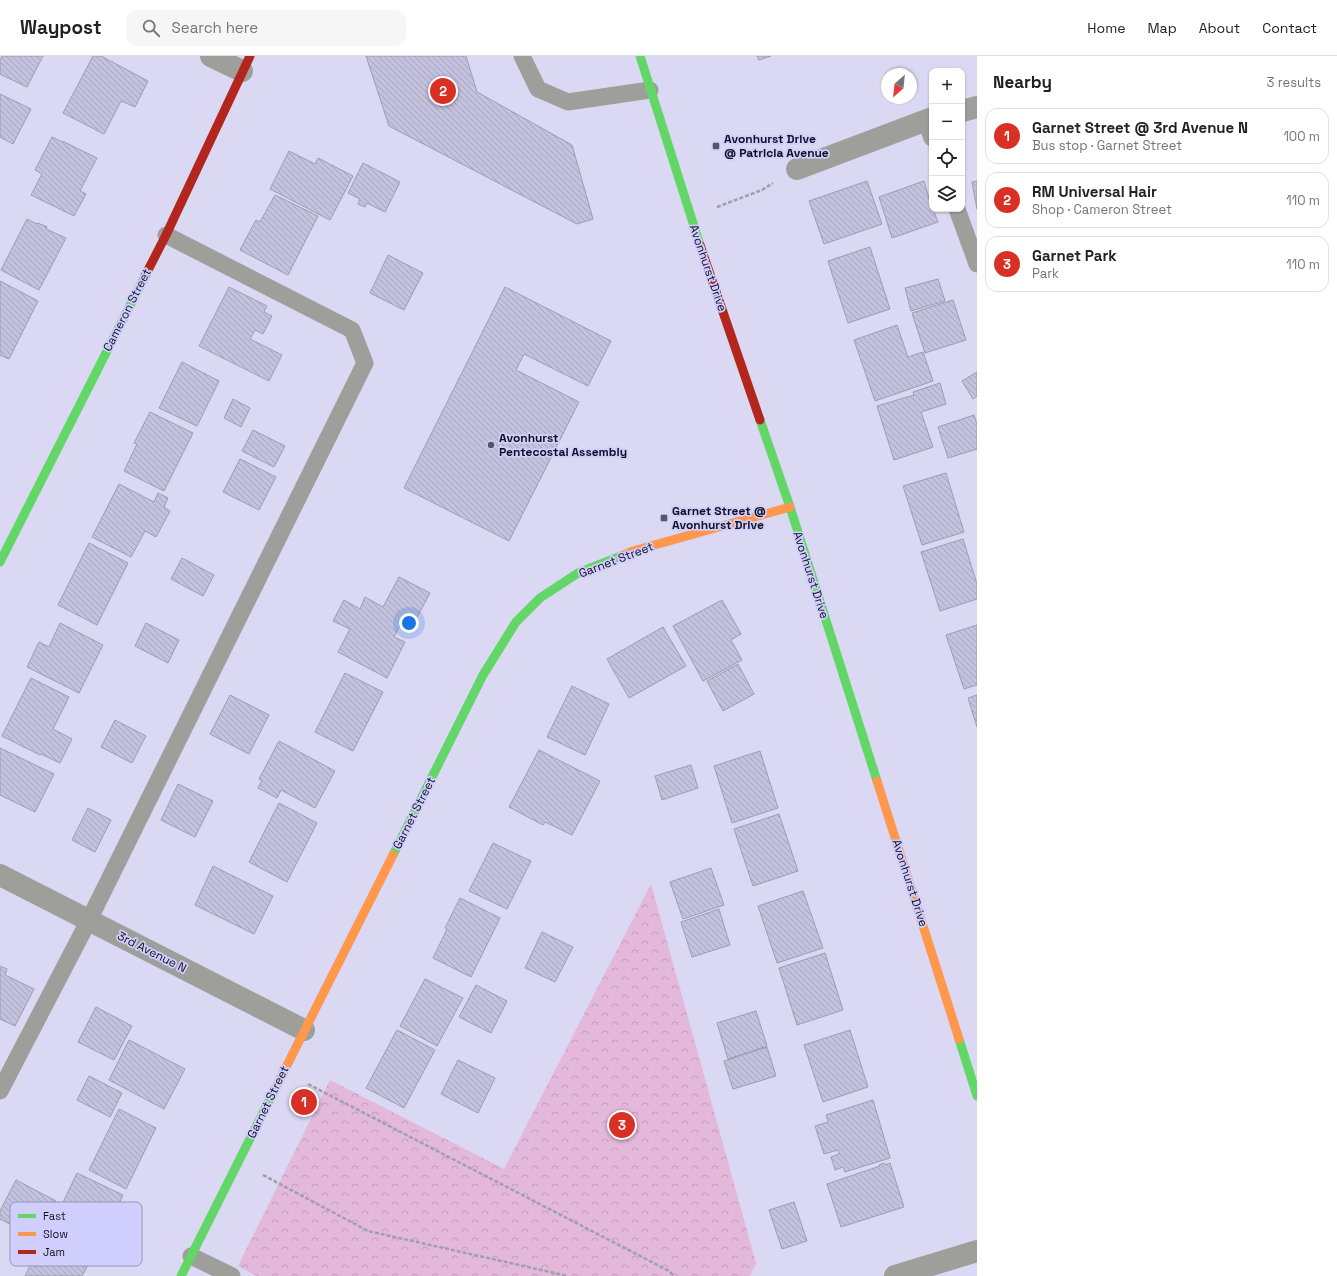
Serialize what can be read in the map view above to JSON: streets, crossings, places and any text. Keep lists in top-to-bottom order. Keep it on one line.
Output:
{"streets":{"street":["Avonhurst Drive","Cameron Street","Garnet Street","3rd Avenue N"]},"crossings":[["Avonhurst Drive","Garnet Street"],["Garnet Street","3rd Avenue N"]],"places":{"transit":["Avonhurst Drive @ Patricia Avenue","Garnet Street @ Avonhurst Drive"],"other":["Avonhurst Pentecostal Assembly"]},"legend":["Fast","Slow","Jam"],"north":"bottom left","page":{"header":"Waypost","search":"Search here","nav":["Home","Map","About","Contact"],"heading":["Nearby","3 results"],"map_buttons":["+","−"],"pins":["2","1","3"],"list":[{"mark":"1","name":"Garnet Street @ 3rd Avenue N","note":"Bus stop · Garnet Street","value":"100 m"},{"mark":"2","name":"RM Universal Hair","note":"Shop · Cameron Street","value":"110 m"},{"mark":"3","name":"Garnet Park","note":"Park","value":"110 m"}]}}
